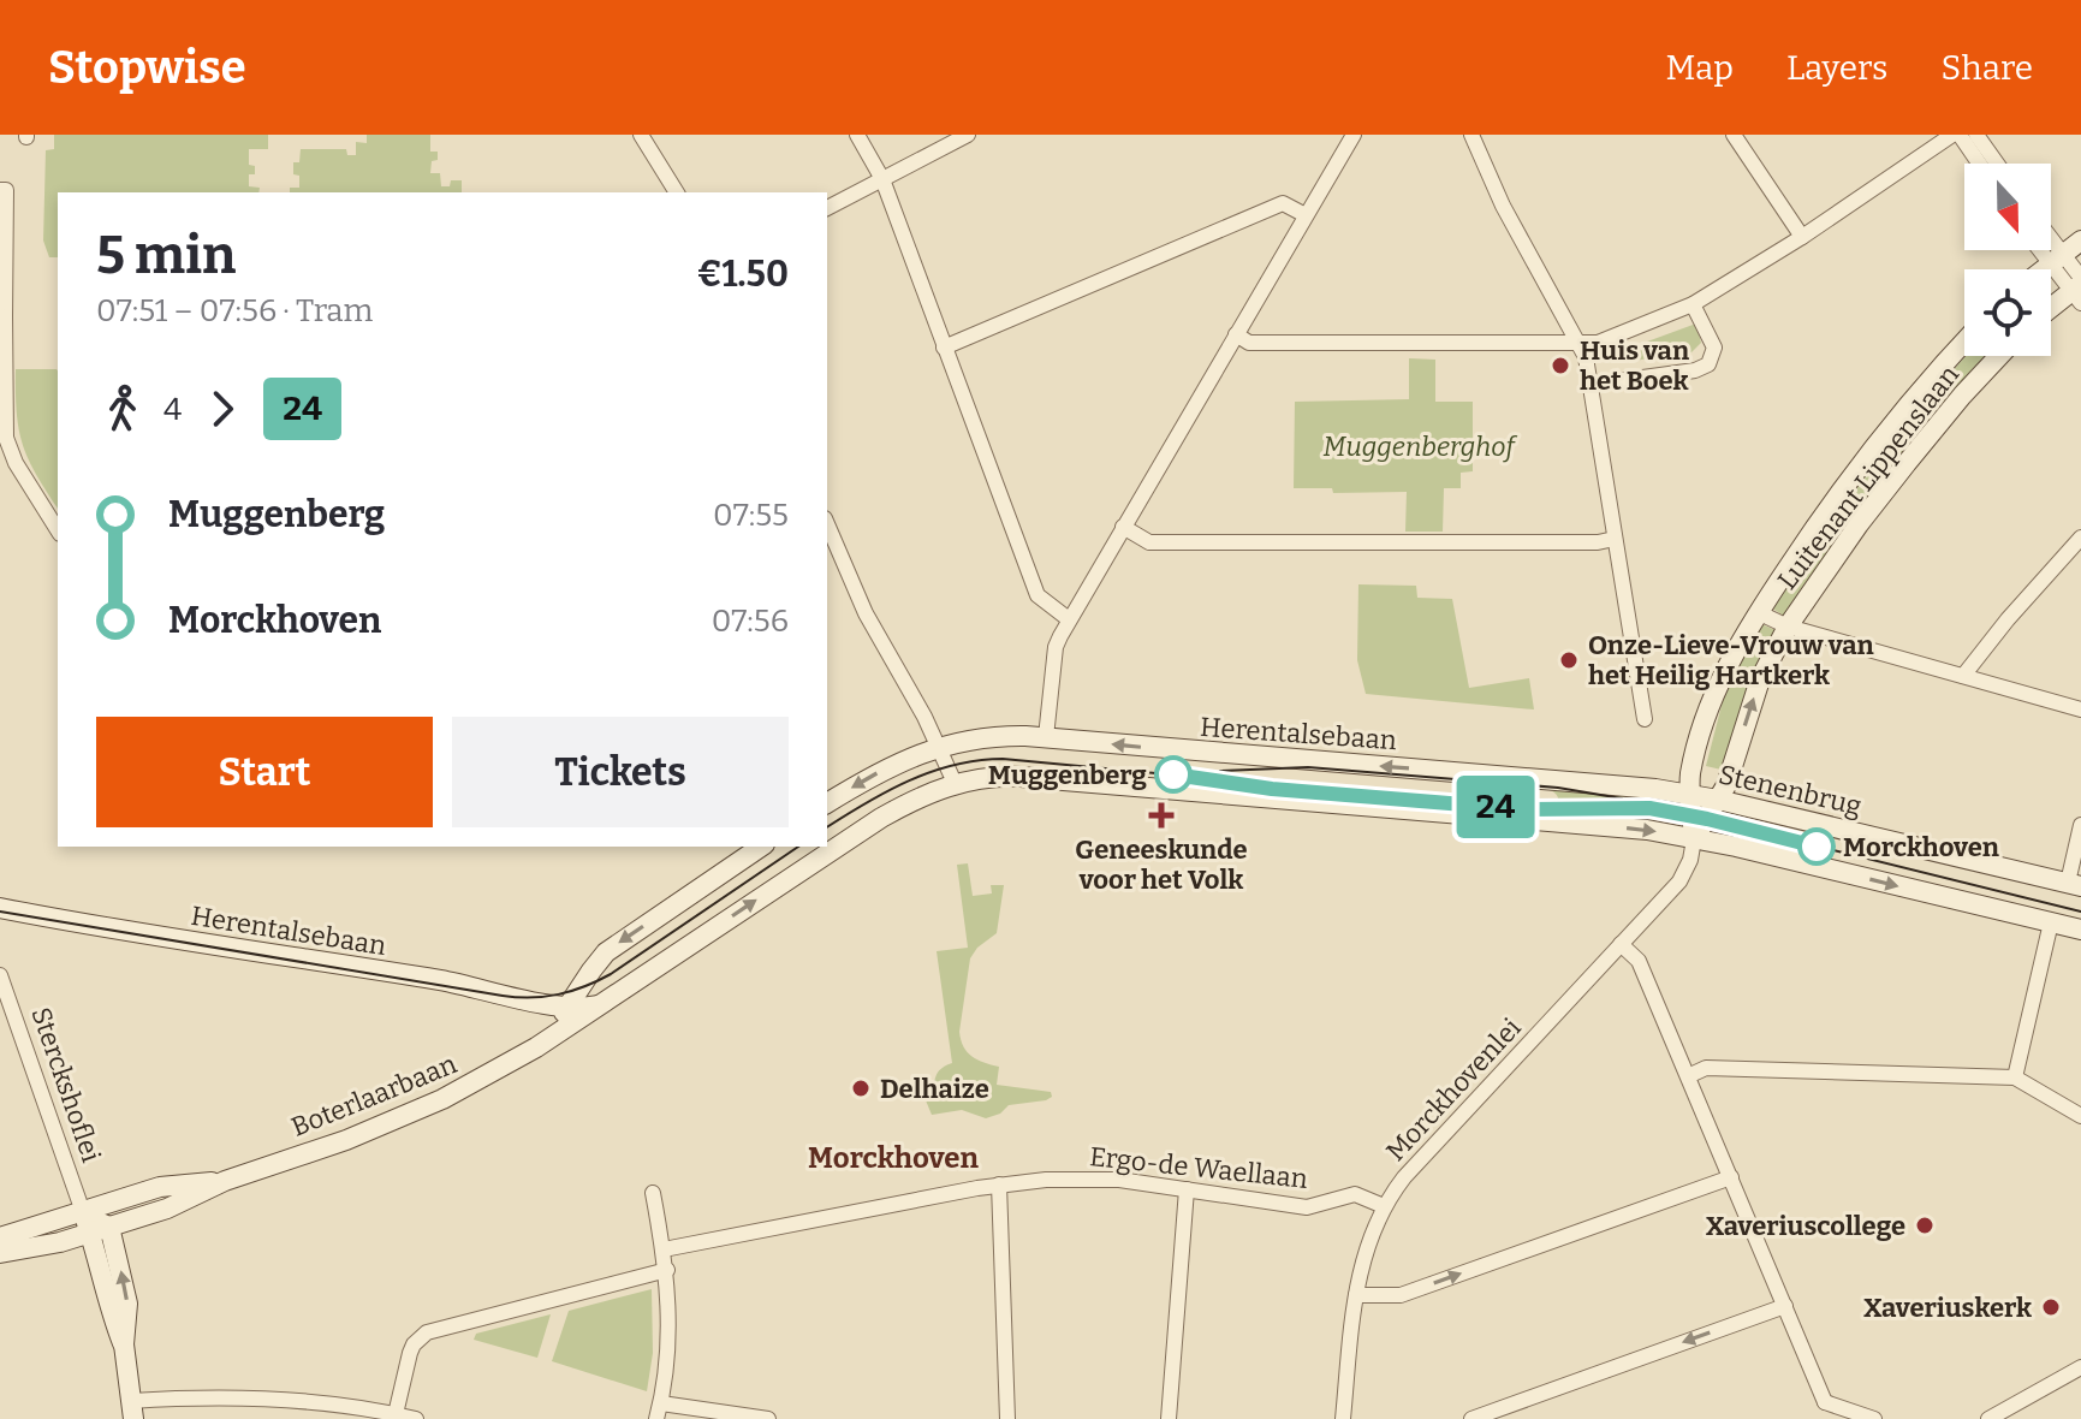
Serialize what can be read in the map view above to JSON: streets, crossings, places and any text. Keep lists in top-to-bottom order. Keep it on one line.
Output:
{"streets":{"main road":["Luitenant Lippenslaan","Herentalsebaan","Stenenbrug","Boterlaarbaan"],"street":["Sterckshoflei","Morckhovenlei","Ergo-de Waellaan"]},"crossings":[["Luitenant Lippenslaan","Herentalsebaan"],["Luitenant Lippenslaan","Stenenbrug"],["Luitenant Lippenslaan","Morckhovenlei"],["Herentalsebaan","Stenenbrug"],["Herentalsebaan","Morckhovenlei"],["Herentalsebaan","Boterlaarbaan"],["Sterckshoflei","Boterlaarbaan"],["Morckhovenlei","Ergo-de Waellaan"]],"districts":["Morckhoven"],"parks":["Muggenberghof"],"places":{"other":["Huis van het Boek","Onze-Lieve-Vrouw van het Heilig Hartkerk","Muggenberg","Morckhoven","Delhaize","Xaveriuscollege","Xaveriuskerk"],"health":["Geneeskunde voor het Volk"]},"lines":["tram line 24"],"north":"bottom","page":{"header":"Stopwise","nav":["Map","Layers","Share"],"on_map":"24","heading":["5 min","07:51 – 07:56 · Tram","€1.50"],"legs":["4","24"],"list":[{"name":"Muggenberg","value":"07:55"},{"name":"Morckhoven","value":"07:56"}],"buttons":["Start","Tickets"]}}
